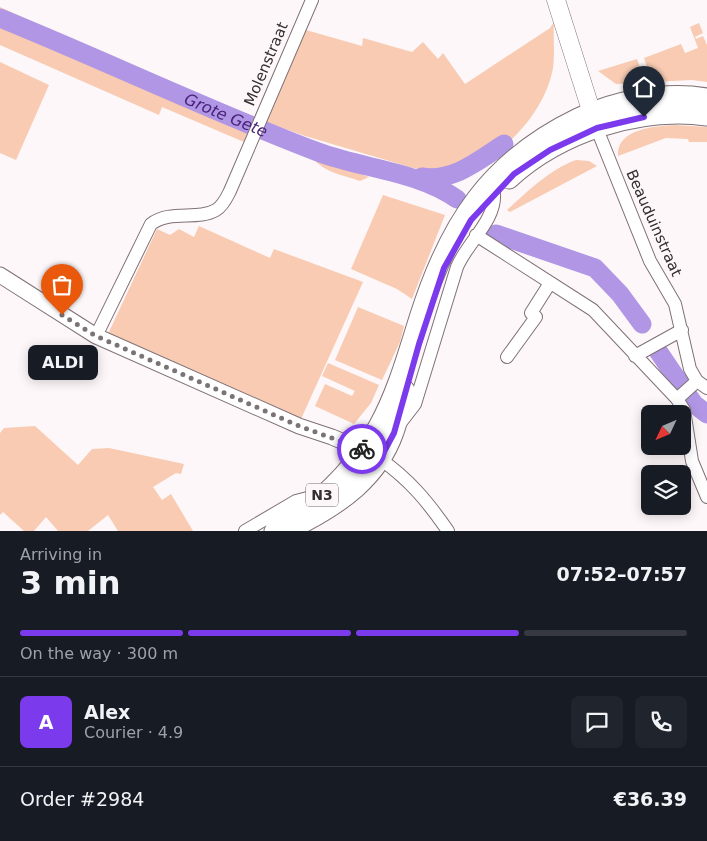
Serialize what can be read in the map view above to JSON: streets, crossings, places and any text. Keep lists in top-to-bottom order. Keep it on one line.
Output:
{"streets":{"main road":["N3"],"street":["Molenstraat","Beauduinstraat"]},"crossings":[["Beauduinstraat","N3"]],"water":["Grote Gete"],"places":["ALDI"],"north":"bottom left","page":{"bubble":"ALDI","heading":["3 min","Arriving in","07:52–07:57"],"panel":["Alex","Courier · 4.9","Order #2984","€36.39"],"bar":"On the way · 300 m","round":"A"}}
